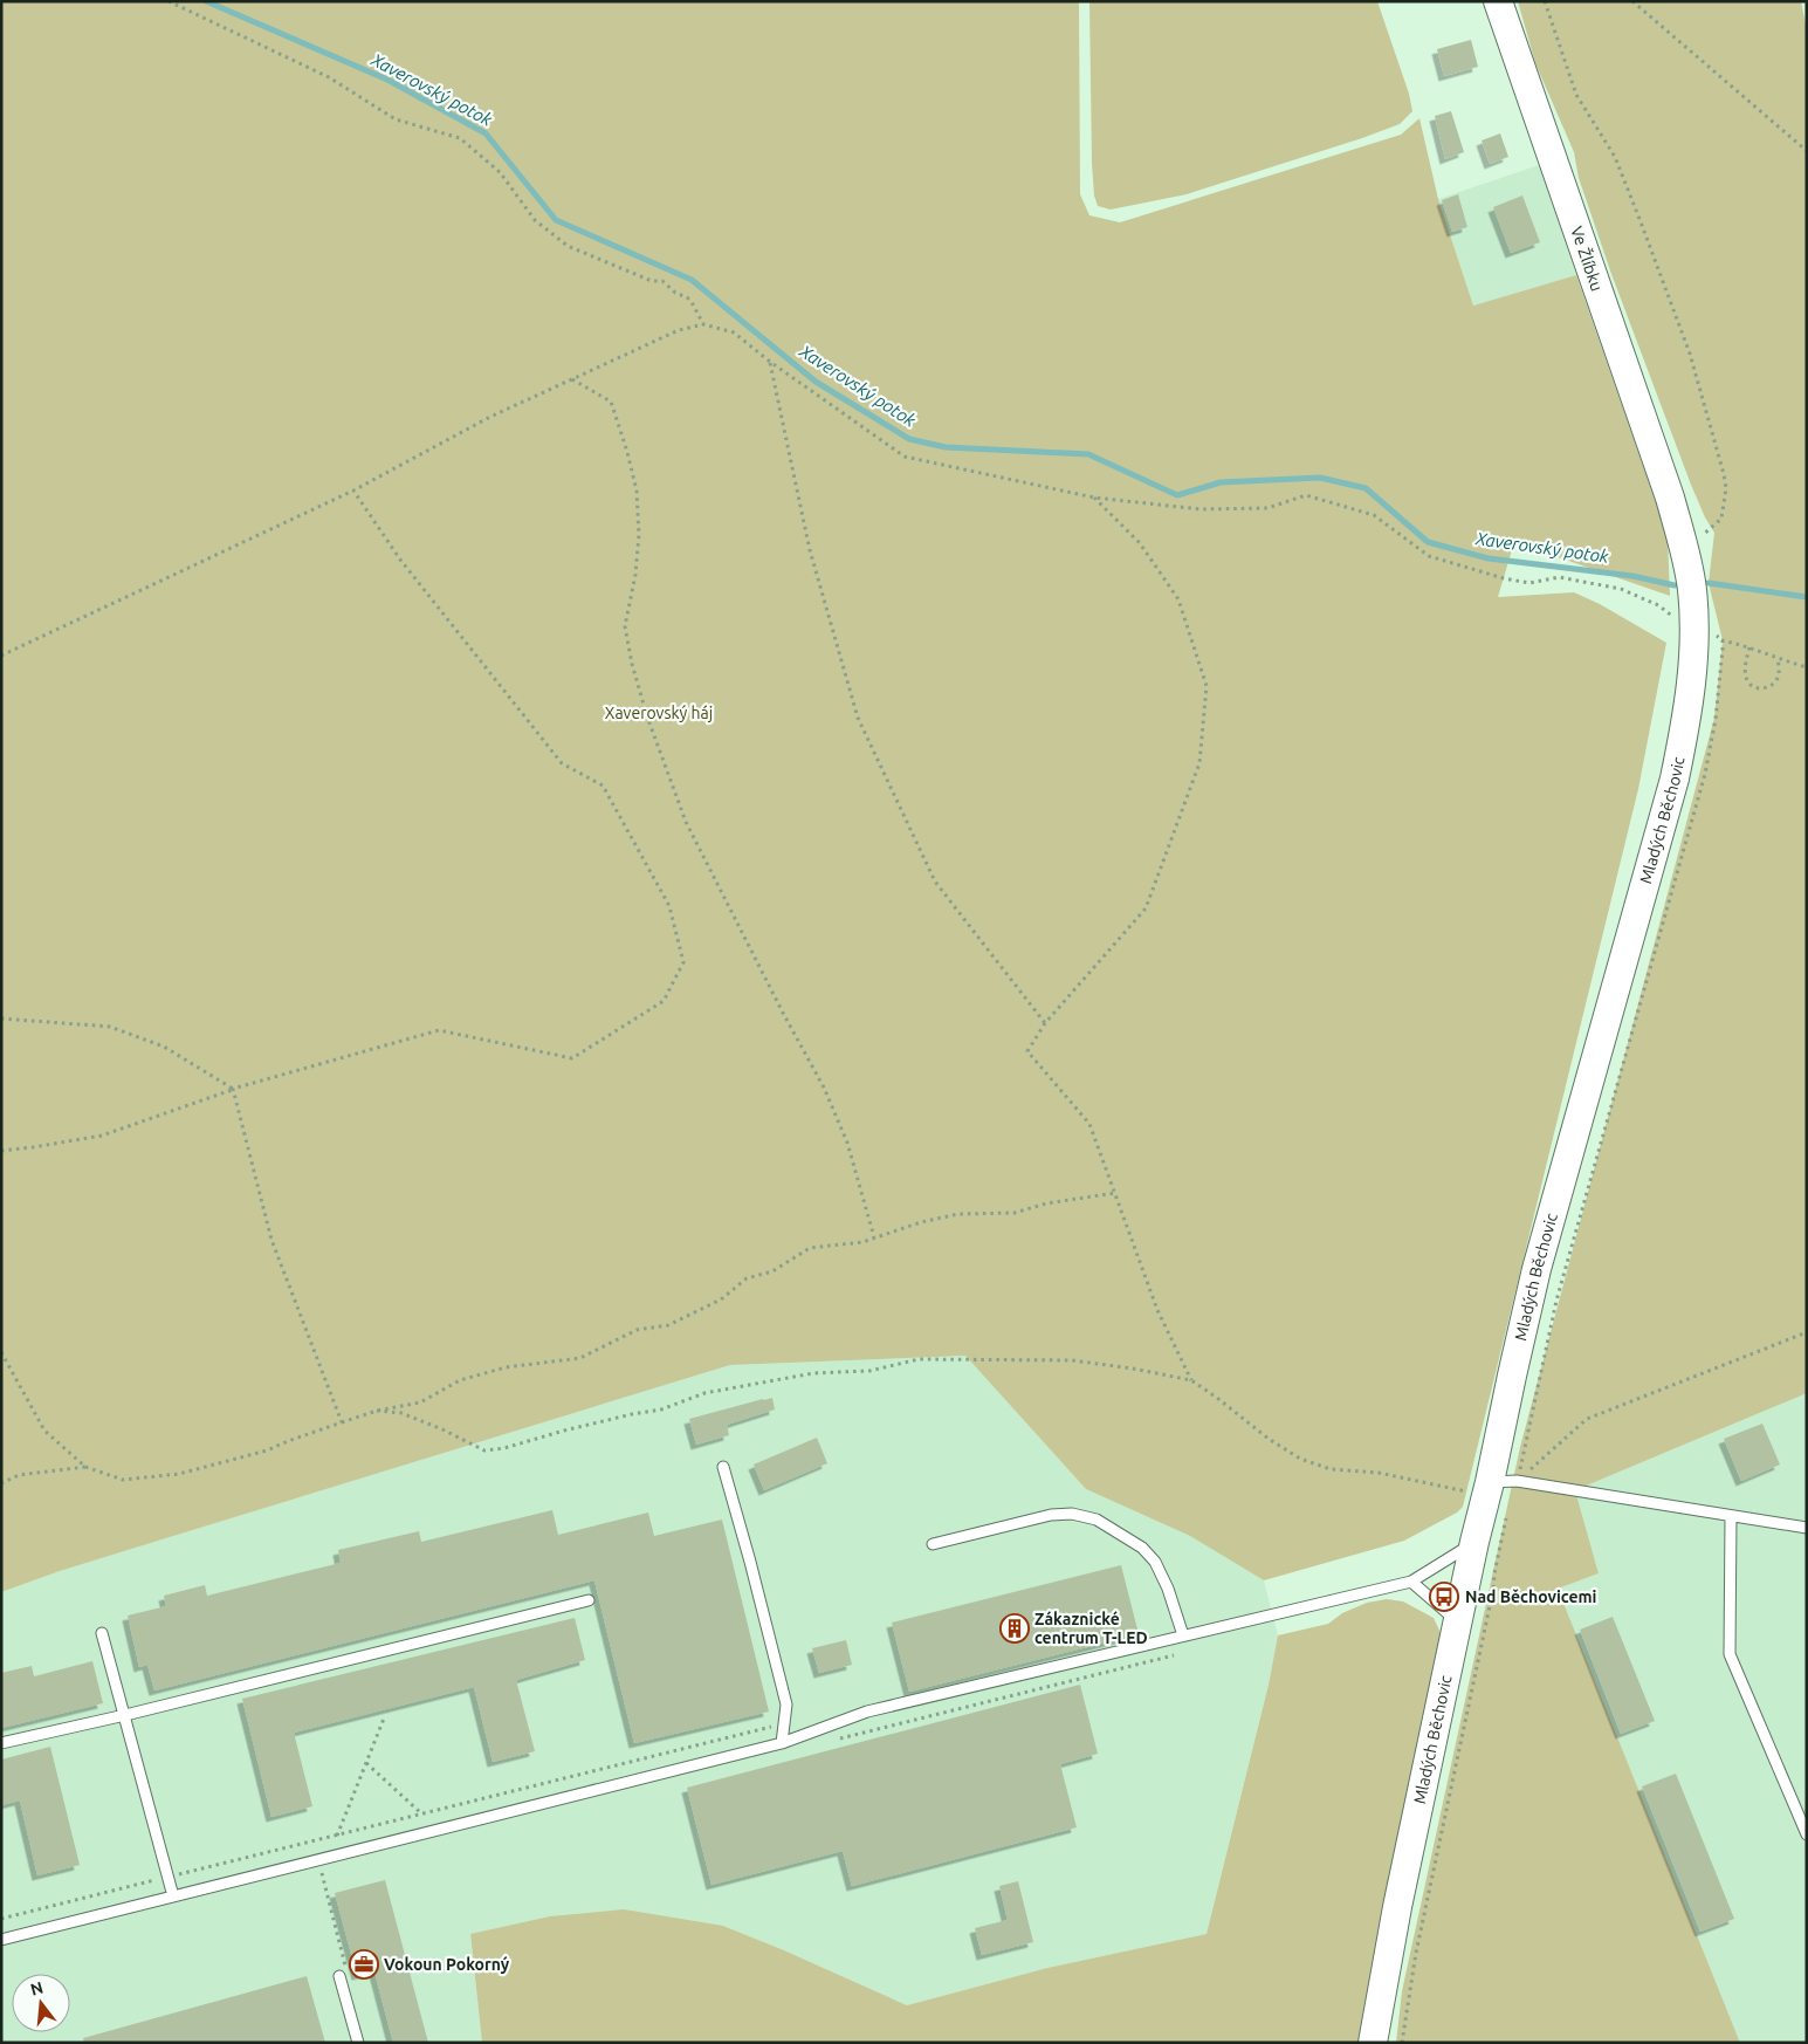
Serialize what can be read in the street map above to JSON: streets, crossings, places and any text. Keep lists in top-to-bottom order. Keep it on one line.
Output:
{"streets":{"street":["Ve Žlíbku","Mladých Běchovic"]},"crossings":[["Ve Žlíbku","Mladých Běchovic"]],"water":["Xaverovský potok"],"parks":["Xaverovský háj"],"places":{"bus stop":["Nad Běchovicemi"],"building":["Zákaznické centrum T-LED"],"office":["Vokoun Pokorný"]},"north":"top"}
